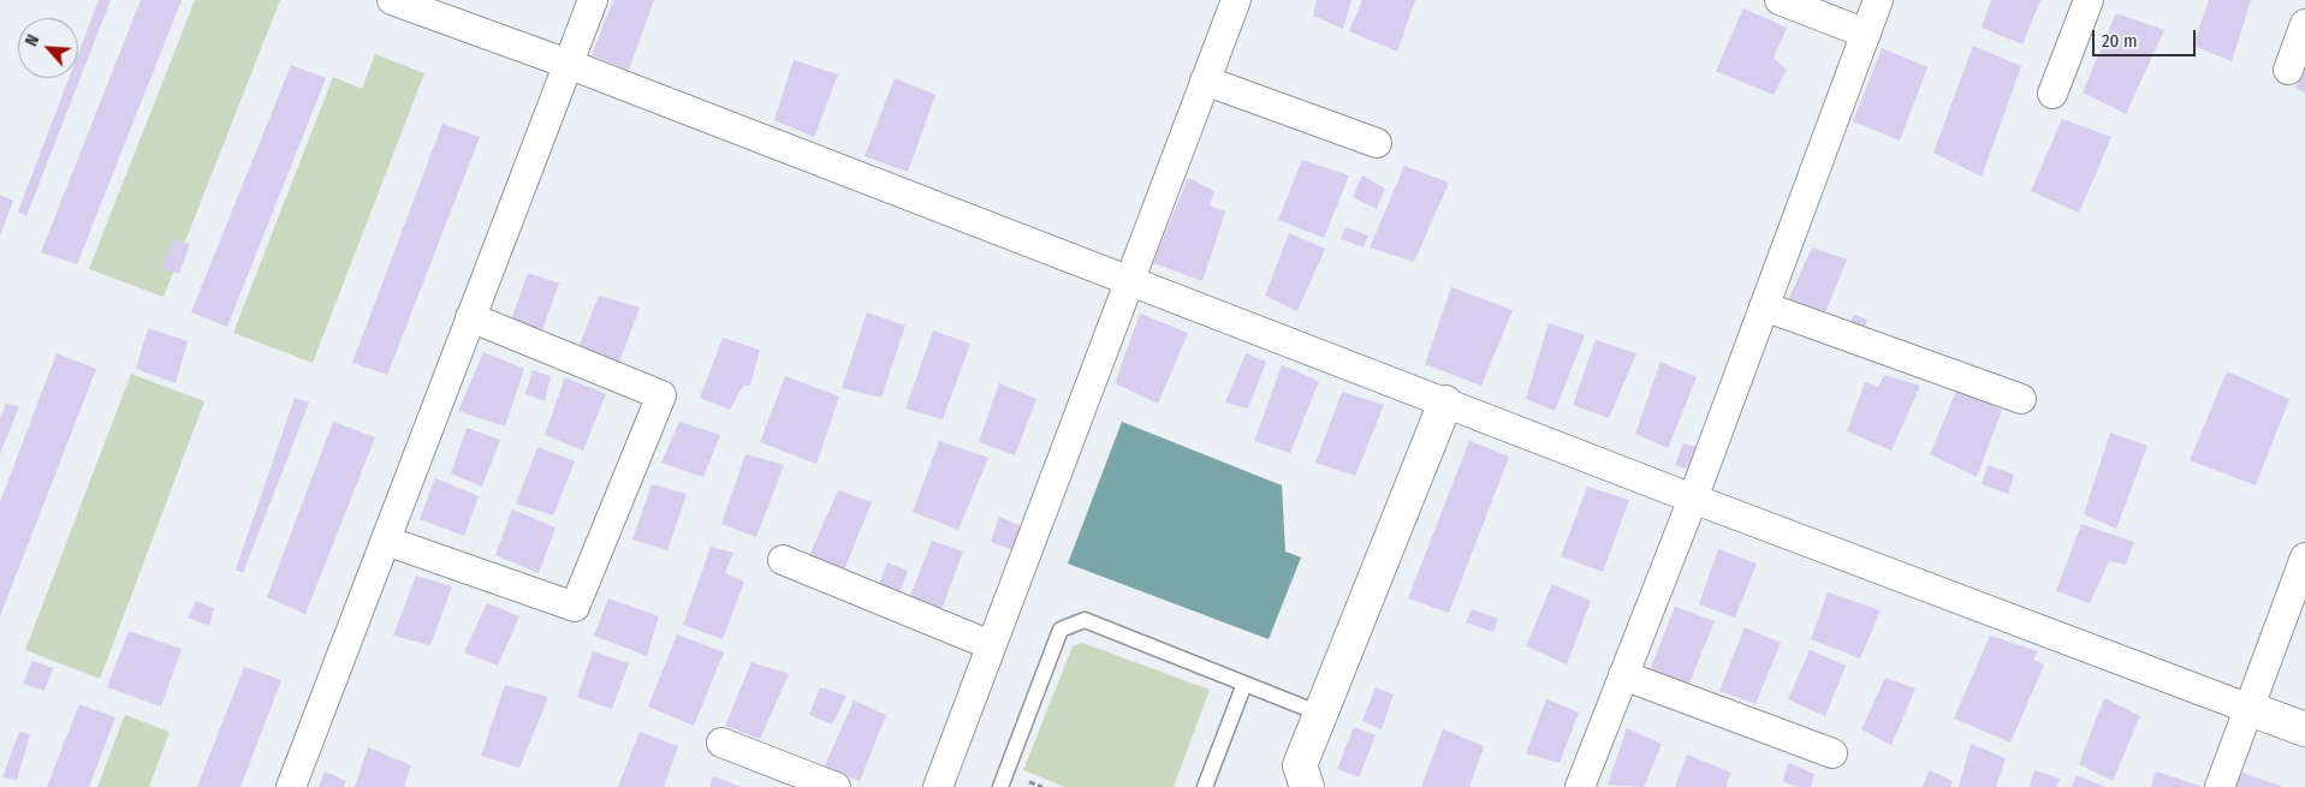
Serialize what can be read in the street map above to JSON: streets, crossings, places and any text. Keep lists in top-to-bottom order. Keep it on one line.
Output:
{"scale_bar":"20 m","north":"top left"}
